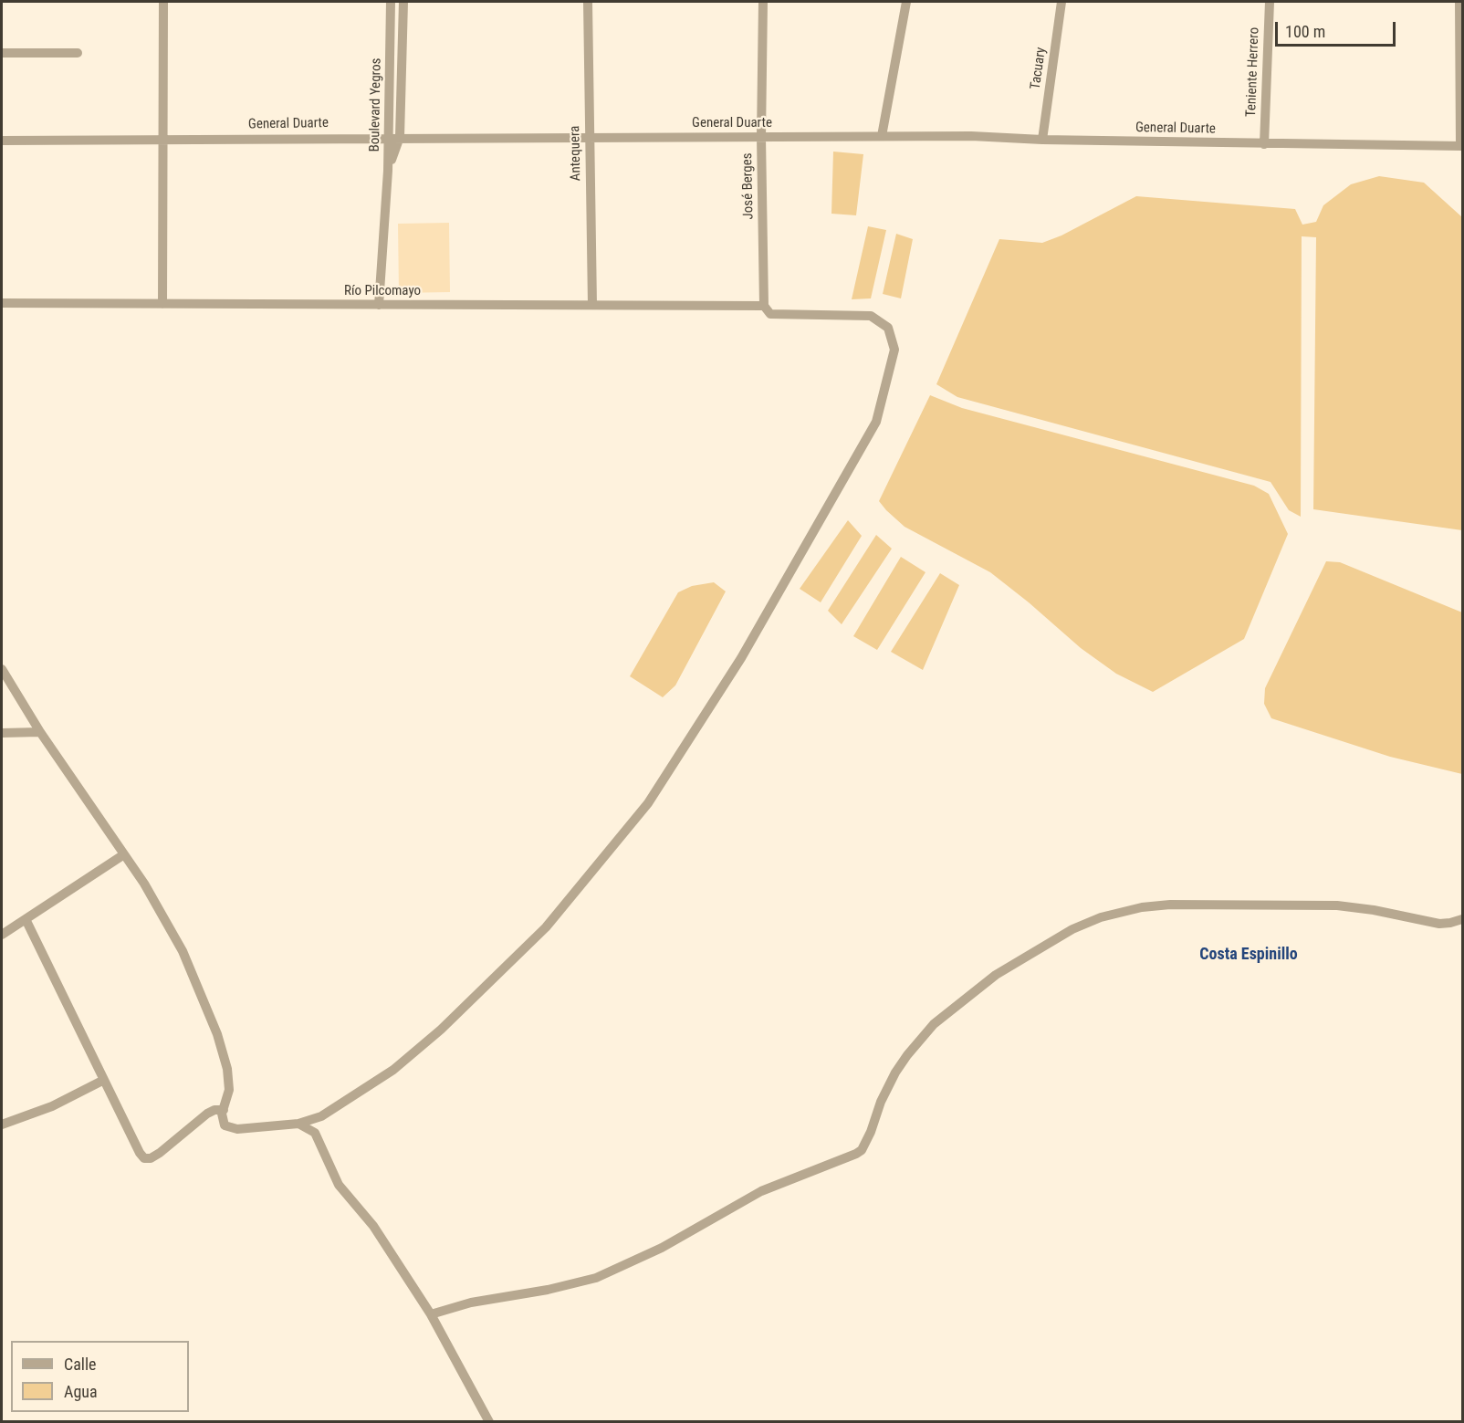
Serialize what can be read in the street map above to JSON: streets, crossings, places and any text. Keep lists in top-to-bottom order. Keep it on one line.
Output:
{"streets":{"street":["Tacuary","Teniente Herrero","Boulevard Yegros","General Duarte","Antequera","José Berges","Río Pilcomayo"]},"crossings":[["Tacuary","General Duarte"],["Teniente Herrero","General Duarte"],["Boulevard Yegros","General Duarte"],["Boulevard Yegros","Río Pilcomayo"],["General Duarte","Antequera"],["General Duarte","José Berges"],["Antequera","Río Pilcomayo"],["José Berges","Río Pilcomayo"]],"districts":["Costa Espinillo"],"legend":["Calle","Agua"],"scale_bar":"100 m"}
